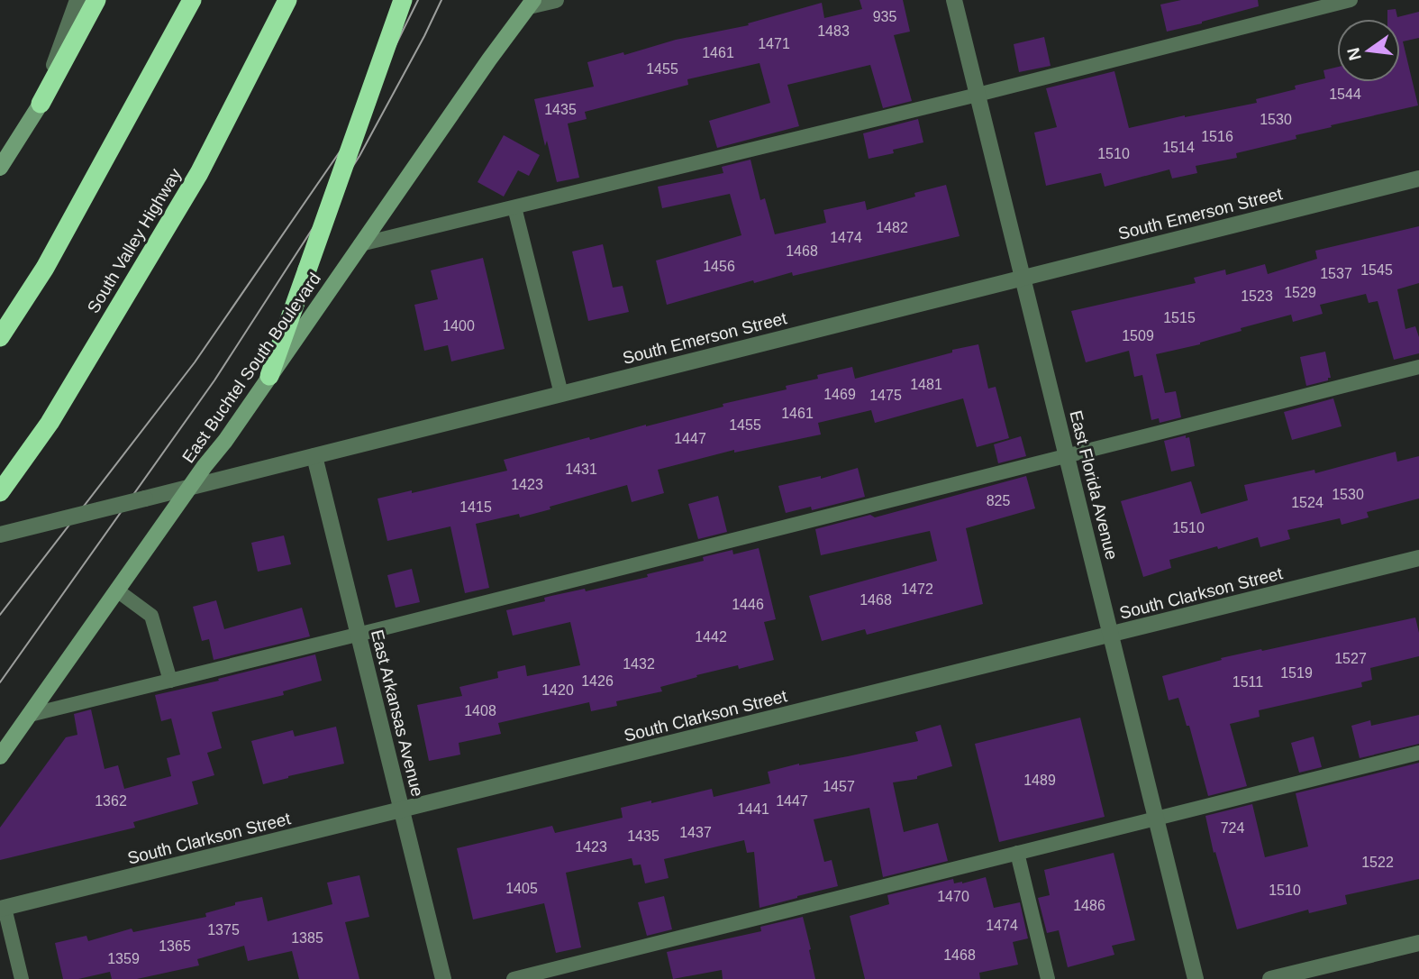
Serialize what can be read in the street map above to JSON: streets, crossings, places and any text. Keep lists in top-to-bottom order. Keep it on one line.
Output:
{"streets":{"highway":["South Valley Highway"],"main road":["East Buchtel South Boulevard"],"street":["South Emerson Street","East Florida Avenue","South Clarkson Street","East Arkansas Avenue"]},"crossings":[["South Emerson Street","East Buchtel South Boulevard"],["South Emerson Street","East Florida Avenue"],["South Emerson Street","East Arkansas Avenue"],["East Florida Avenue","South Clarkson Street"],["South Clarkson Street","East Arkansas Avenue"]],"house_numbers":["935","1483","1471","1461","1455","1544","1435","1530","1516","1514","1510","1482","1474","1468","1456","1545","1537","1529","1523","1515","1400","1509","1481","1469","1475","1461","1455","1447","1431","1423","1530","825","1524","1415","1510","1472","1468","1446","1442","1527","1432","1519","1426","1511","1420","1408","1489","1457","1362","1447","1441","724","1437","1435","1423","1522","1405","1510","1470","1486","1474","1375","1385","1365","1468","1359"],"north":"left"}
